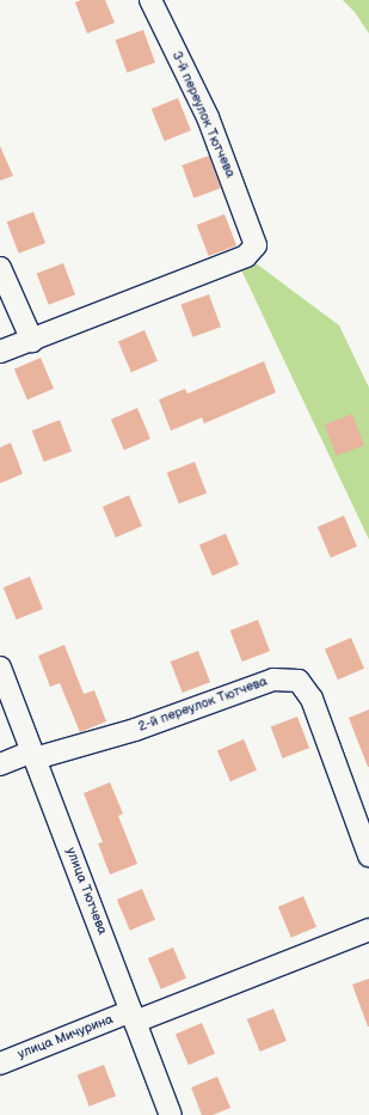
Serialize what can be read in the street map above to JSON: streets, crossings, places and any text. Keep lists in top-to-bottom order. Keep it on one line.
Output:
{"streets":{"street":["3-й переулок Тютчева","2-й переулок Тютчева","улица Тютчева","улица Мичурина"]},"crossings":[["2-й переулок Тютчева","улица Тютчева"],["улица Тютчева","улица Мичурина"]]}
